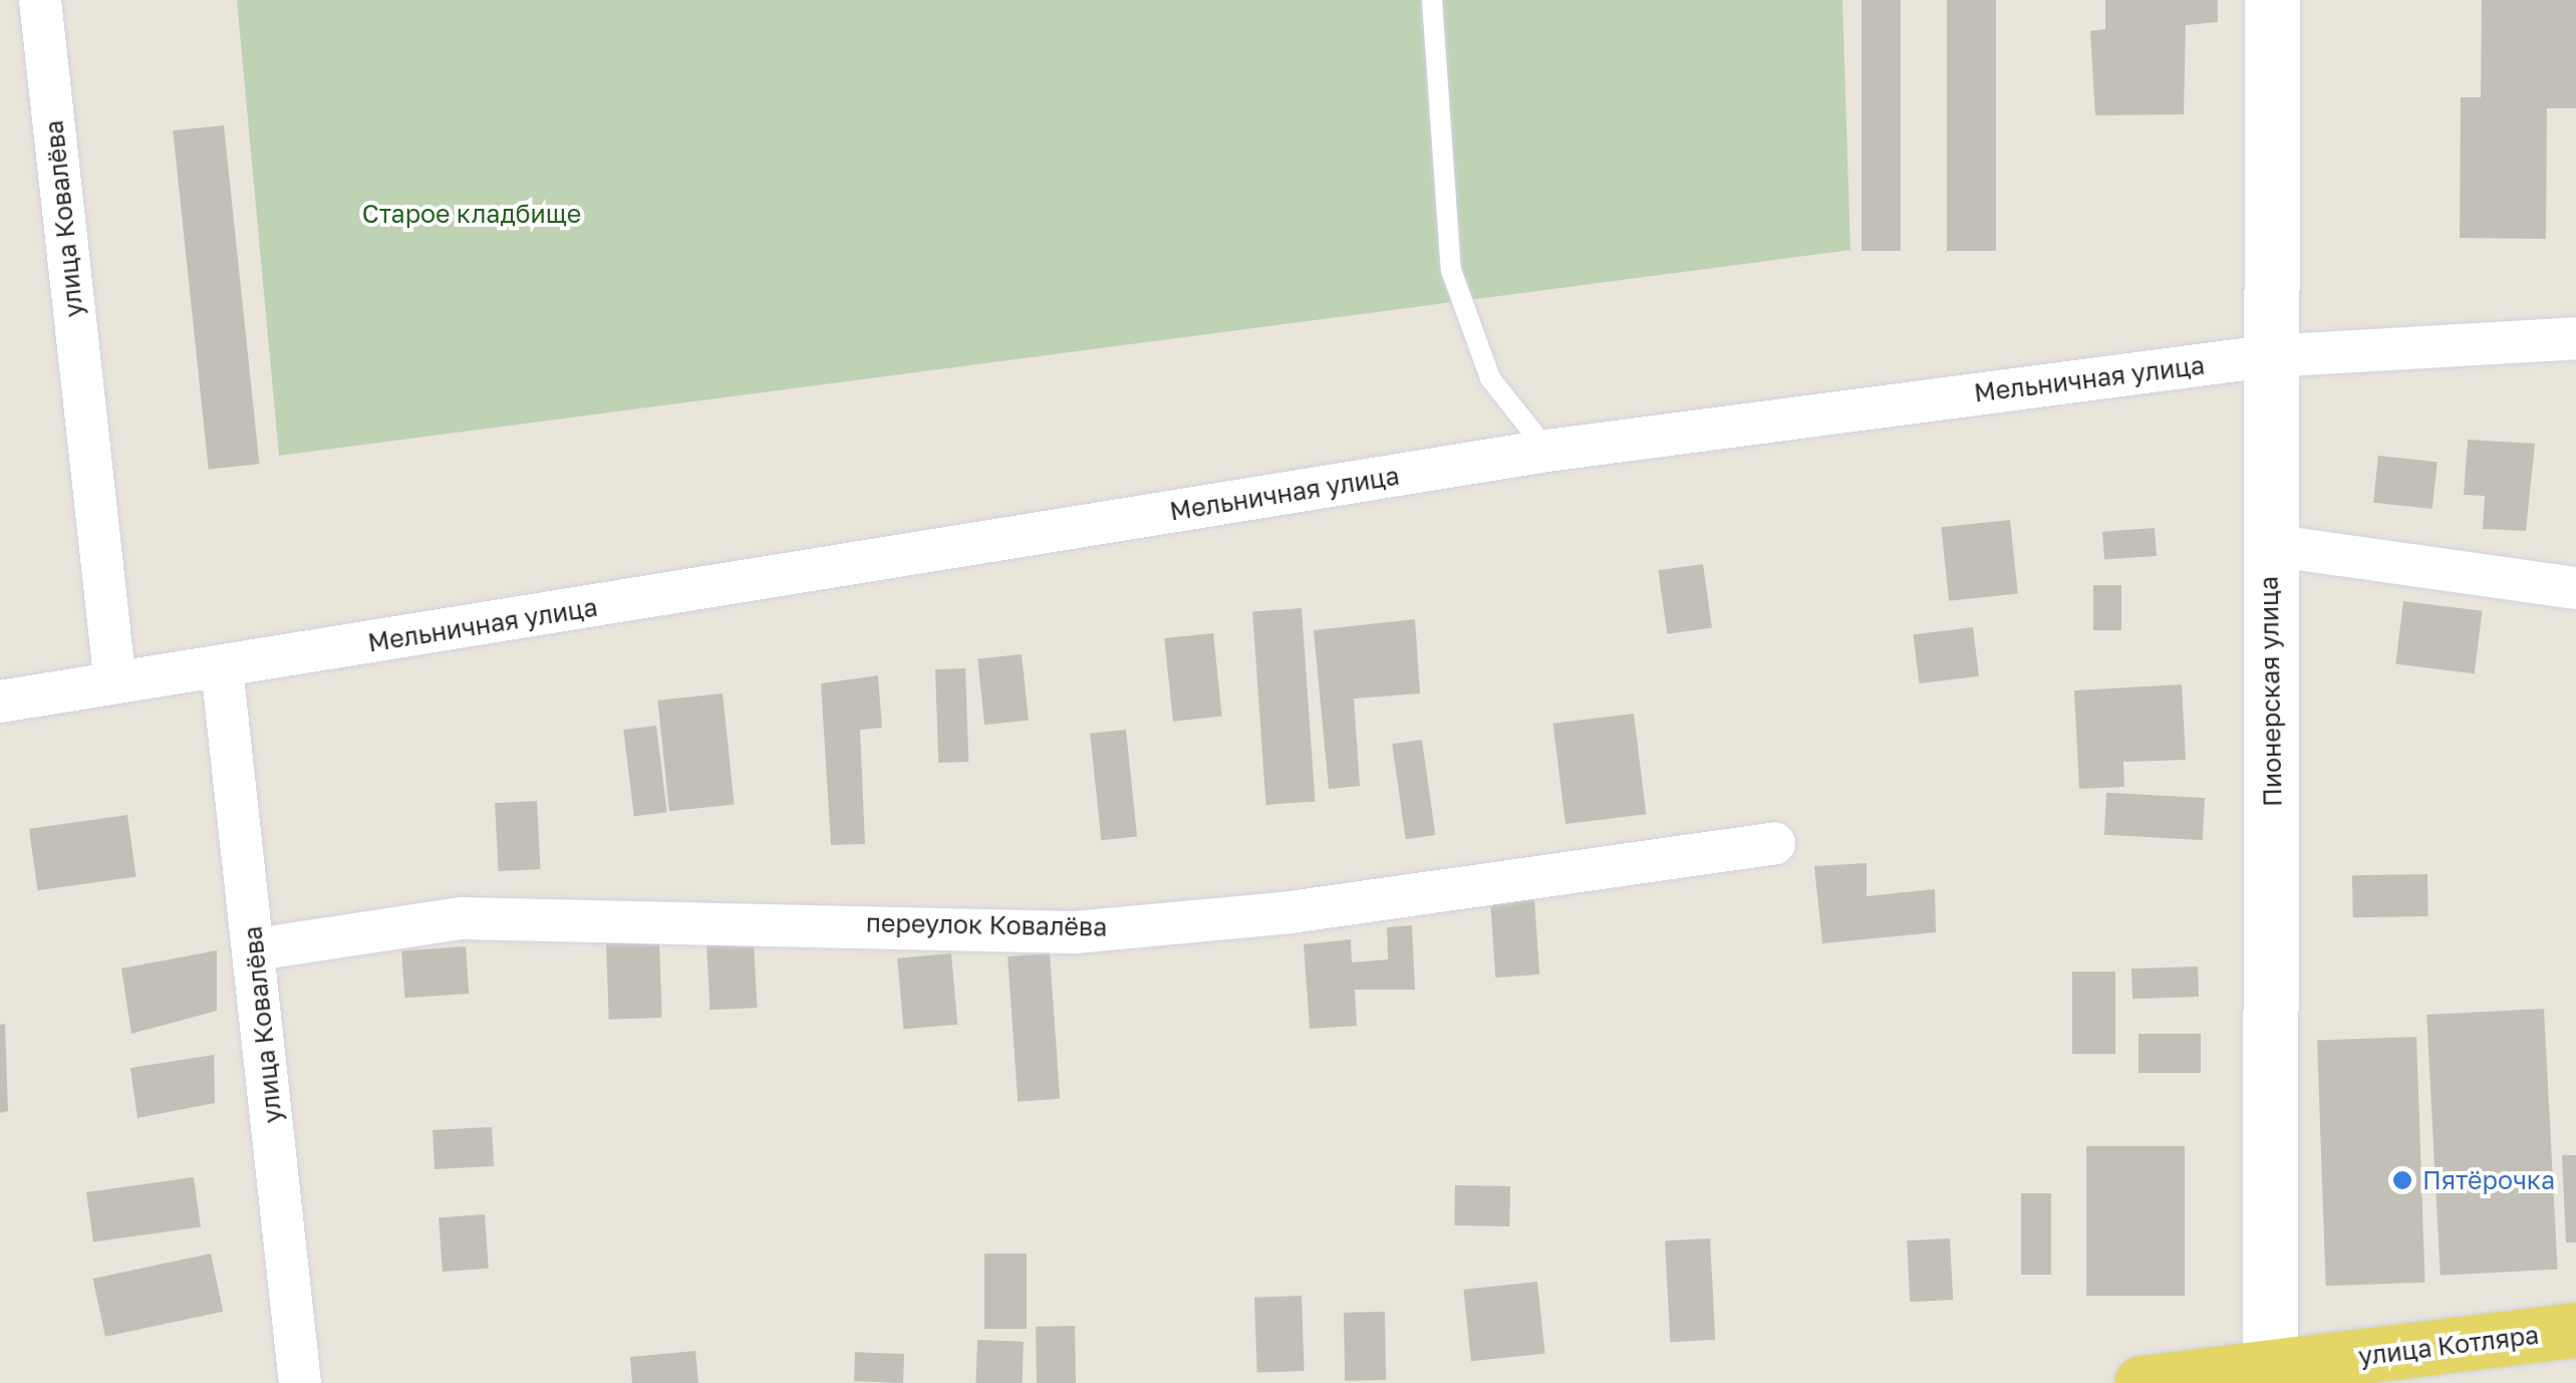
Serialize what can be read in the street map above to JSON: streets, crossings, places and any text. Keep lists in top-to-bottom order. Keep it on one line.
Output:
{"streets":{"main road":["улица Котляра"],"street":["улица Ковалёва","Мельничная улица","Пионерская улица","переулок Ковалёва"]},"crossings":[["улица Ковалёва","Мельничная улица"],["улица Ковалёва","переулок Ковалёва"],["Мельничная улица","Пионерская улица"],["Пионерская улица","улица Котляра"]],"parks":["Старое кладбище"],"places":["Пятёрочка"]}
